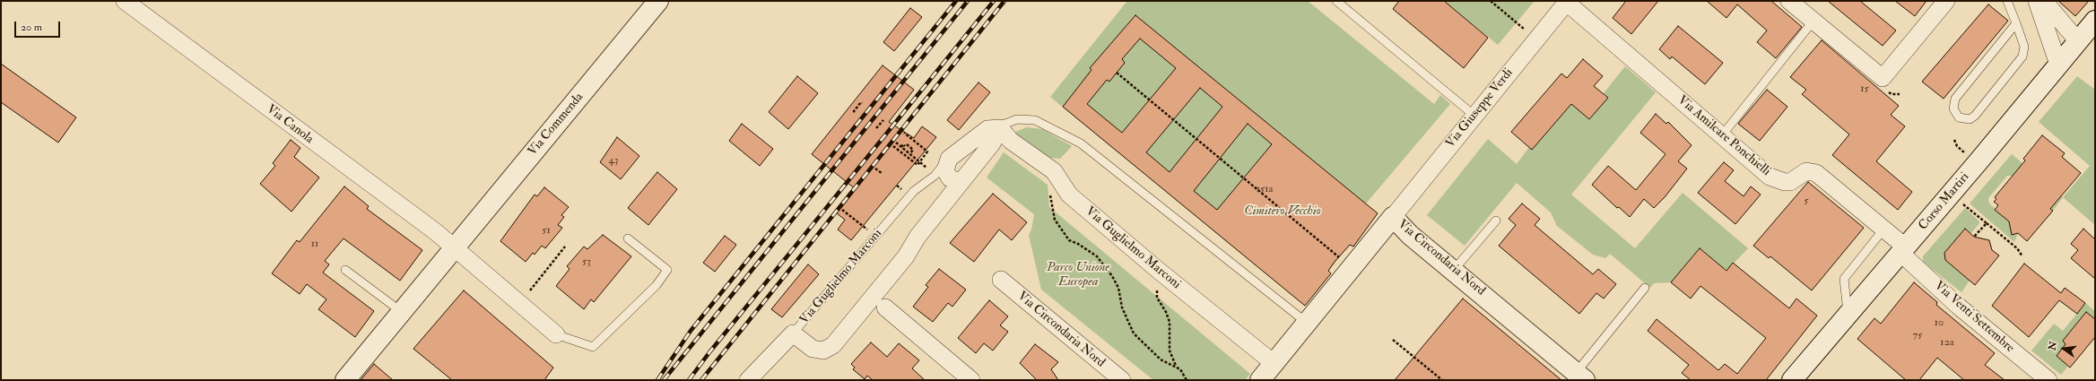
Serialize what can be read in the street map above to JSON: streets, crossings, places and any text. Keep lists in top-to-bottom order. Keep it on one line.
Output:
{"streets":{"street":["Via Giuseppe Verdi","Via Canola","Via Commenda","Via Amilcare Ponchielli","Corso Martiri","Via Guglielmo Marconi","Via Circondaria Nord","Via Venti Settembre"]},"crossings":[["Via Giuseppe Verdi","Via Amilcare Ponchielli"],["Via Giuseppe Verdi","Via Circondaria Nord"],["Via Canola","Via Commenda"],["Via Amilcare Ponchielli","Corso Martiri"],["Via Amilcare Ponchielli","Via Venti Settembre"],["Corso Martiri","Via Venti Settembre"],["Via Guglielmo Marconi","Via Circondaria Nord"]],"parks":["Cimitero Vecchio","Parco Unione Europea"],"house_numbers":["15","43","151a","5","51","11","53","10","75","12a"],"scale_bar":"20 m","north":"left"}
